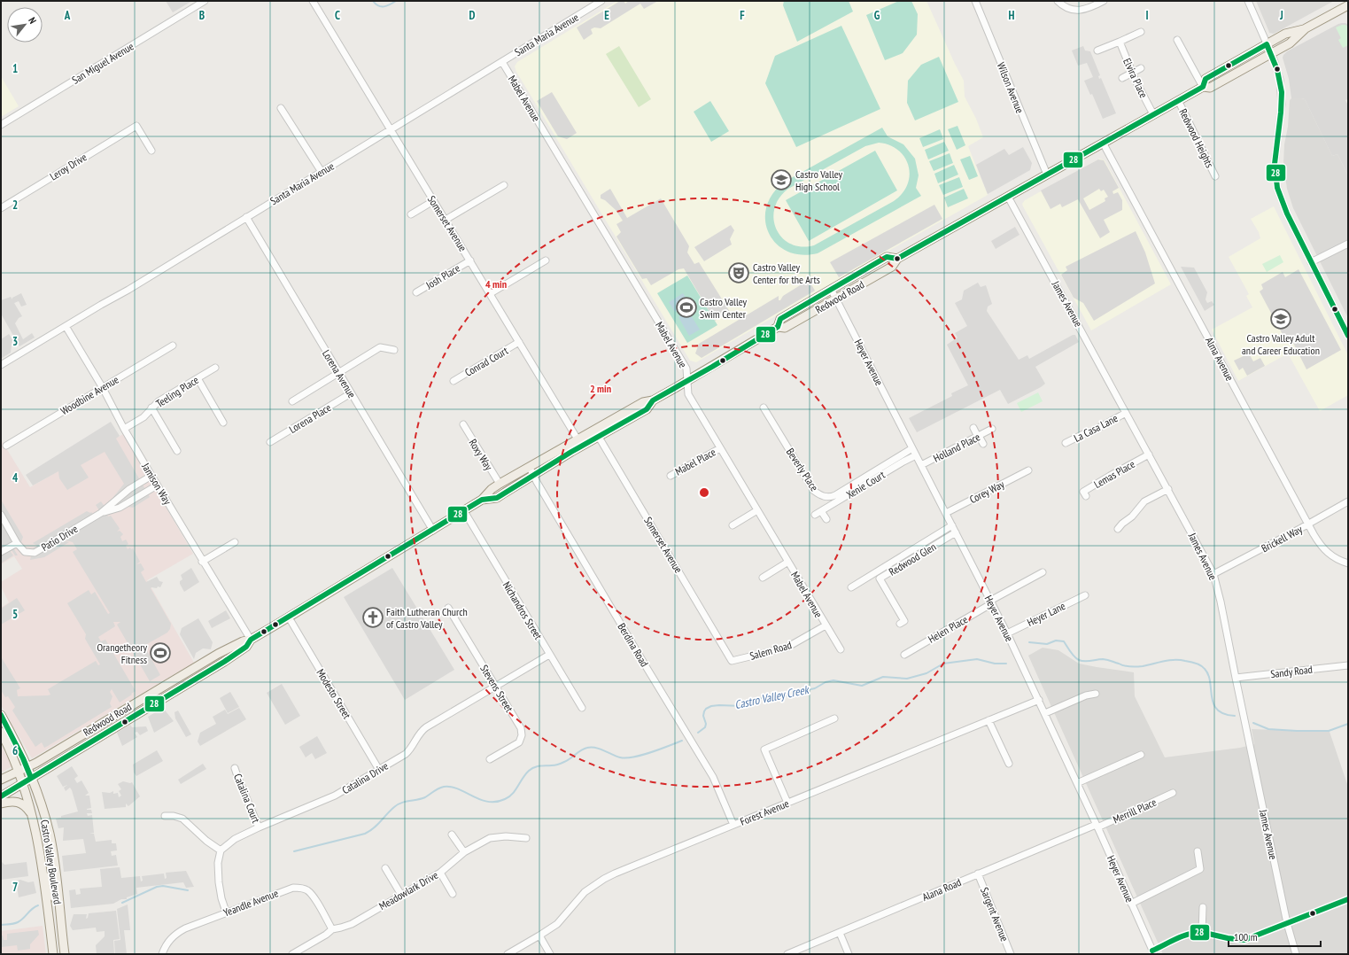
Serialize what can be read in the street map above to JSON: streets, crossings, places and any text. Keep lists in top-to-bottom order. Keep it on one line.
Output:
{"streets":{"main road":["Redwood Road","Castro Valley Boulevard"],"street":["Santa Maria Avenue","San Miguel Avenue","Elvira Place","Wilson Avenue","Mabel Avenue","Redwood Heights","Leroy Drive","Somerset Avenue","Josh Place","James Avenue","Alma Avenue","Conrad Court","Heyer Avenue","Lorena Avenue","Teeling Place","Woodbine Avenue","Lorena Place","La Casa Lane","Holland Place","Roxy Way","Mabel Place","Beverly Place","Lemas Place","Jamison Way","Xenie Court","Corey Way","Patio Drive","Brickell Way","Redwood Glen","Nichandros Street","Heyer Lane","Helen Place","Berdina Road","Salem Road","Sandy Road","Stevens Street","Modesto Street","Catalina Drive","Catalina Court","Merrill Place","Forest Avenue","Alana Road","Meadowlark Drive","Yeandle Avenue","Sargent Avenue"]},"crossings":[["Santa Maria Avenue","Mabel Avenue"],["Santa Maria Avenue","Somerset Avenue"],["Santa Maria Avenue","Lorena Avenue"],["Santa Maria Avenue","Jamison Way"],["Elvira Place","Redwood Road"],["Wilson Avenue","Redwood Road"],["Mabel Avenue","Redwood Road"],["Mabel Avenue","Mabel Place"],["Mabel Avenue","Salem Road"],["Redwood Heights","Redwood Road"],["Somerset Avenue","Josh Place"],["Somerset Avenue","Redwood Road"],["Somerset Avenue","Conrad Court"],["Somerset Avenue","Salem Road"],["Redwood Road","James Avenue"],["Redwood Road","Alma Avenue"],["Redwood Road","Heyer Avenue"],["Redwood Road","Lorena Avenue"],["Redwood Road","Roxy Way"],["Redwood Road","Jamison Way"],["Redwood Road","Nichandros Street"],["Redwood Road","Berdina Road"],["Redwood Road","Modesto Street"],["Redwood Road","Castro Valley Boulevard"],["James Avenue","La Casa Lane"],["James Avenue","Lemas Place"],["James Avenue","Brickell Way"],["James Avenue","Sandy Road"],["Alma Avenue","Brickell Way"],["Heyer Avenue","Holland Place"],["Heyer Avenue","Beverly Place"],["Heyer Avenue","Xenie Court"],["Heyer Avenue","Corey Way"],["Heyer Avenue","Redwood Glen"],["Heyer Avenue","Heyer Lane"],["Heyer Avenue","Helen Place"],["Heyer Avenue","Merrill Place"],["Heyer Avenue","Forest Avenue"],["Heyer Avenue","Alana Road"],["Lorena Avenue","Lorena Place"],["Teeling Place","Jamison Way"],["Woodbine Avenue","Jamison Way"],["Jamison Way","Patio Drive"],["Nichandros Street","Catalina Drive"],["Berdina Road","Forest Avenue"],["Stevens Street","Catalina Drive"],["Modesto Street","Catalina Drive"],["Catalina Drive","Catalina Court"],["Merrill Place","Alana Road"],["Alana Road","Sargent Avenue"],["Meadowlark Drive","Yeandle Avenue"]],"water":["Castro Valley Creek"],"places":{"school or university":["Castro Valley High School","Castro Valley Adult and Career Education"],"theatre":["Castro Valley Center for the Arts"],"sports":["Castro Valley Swim Center","Orangetheory Fitness"],"church":["Faith Lutheran Church of Castro Valley"]},"lines":["transit line 28"],"scale_bar":"100 m","north":"top right","grid":{"columns":["A","B","C","D","E","F","G","H","I","J"],"rows":["1","2","3","4","5","6","7"]},"rings":["4 min","2 min"]}
